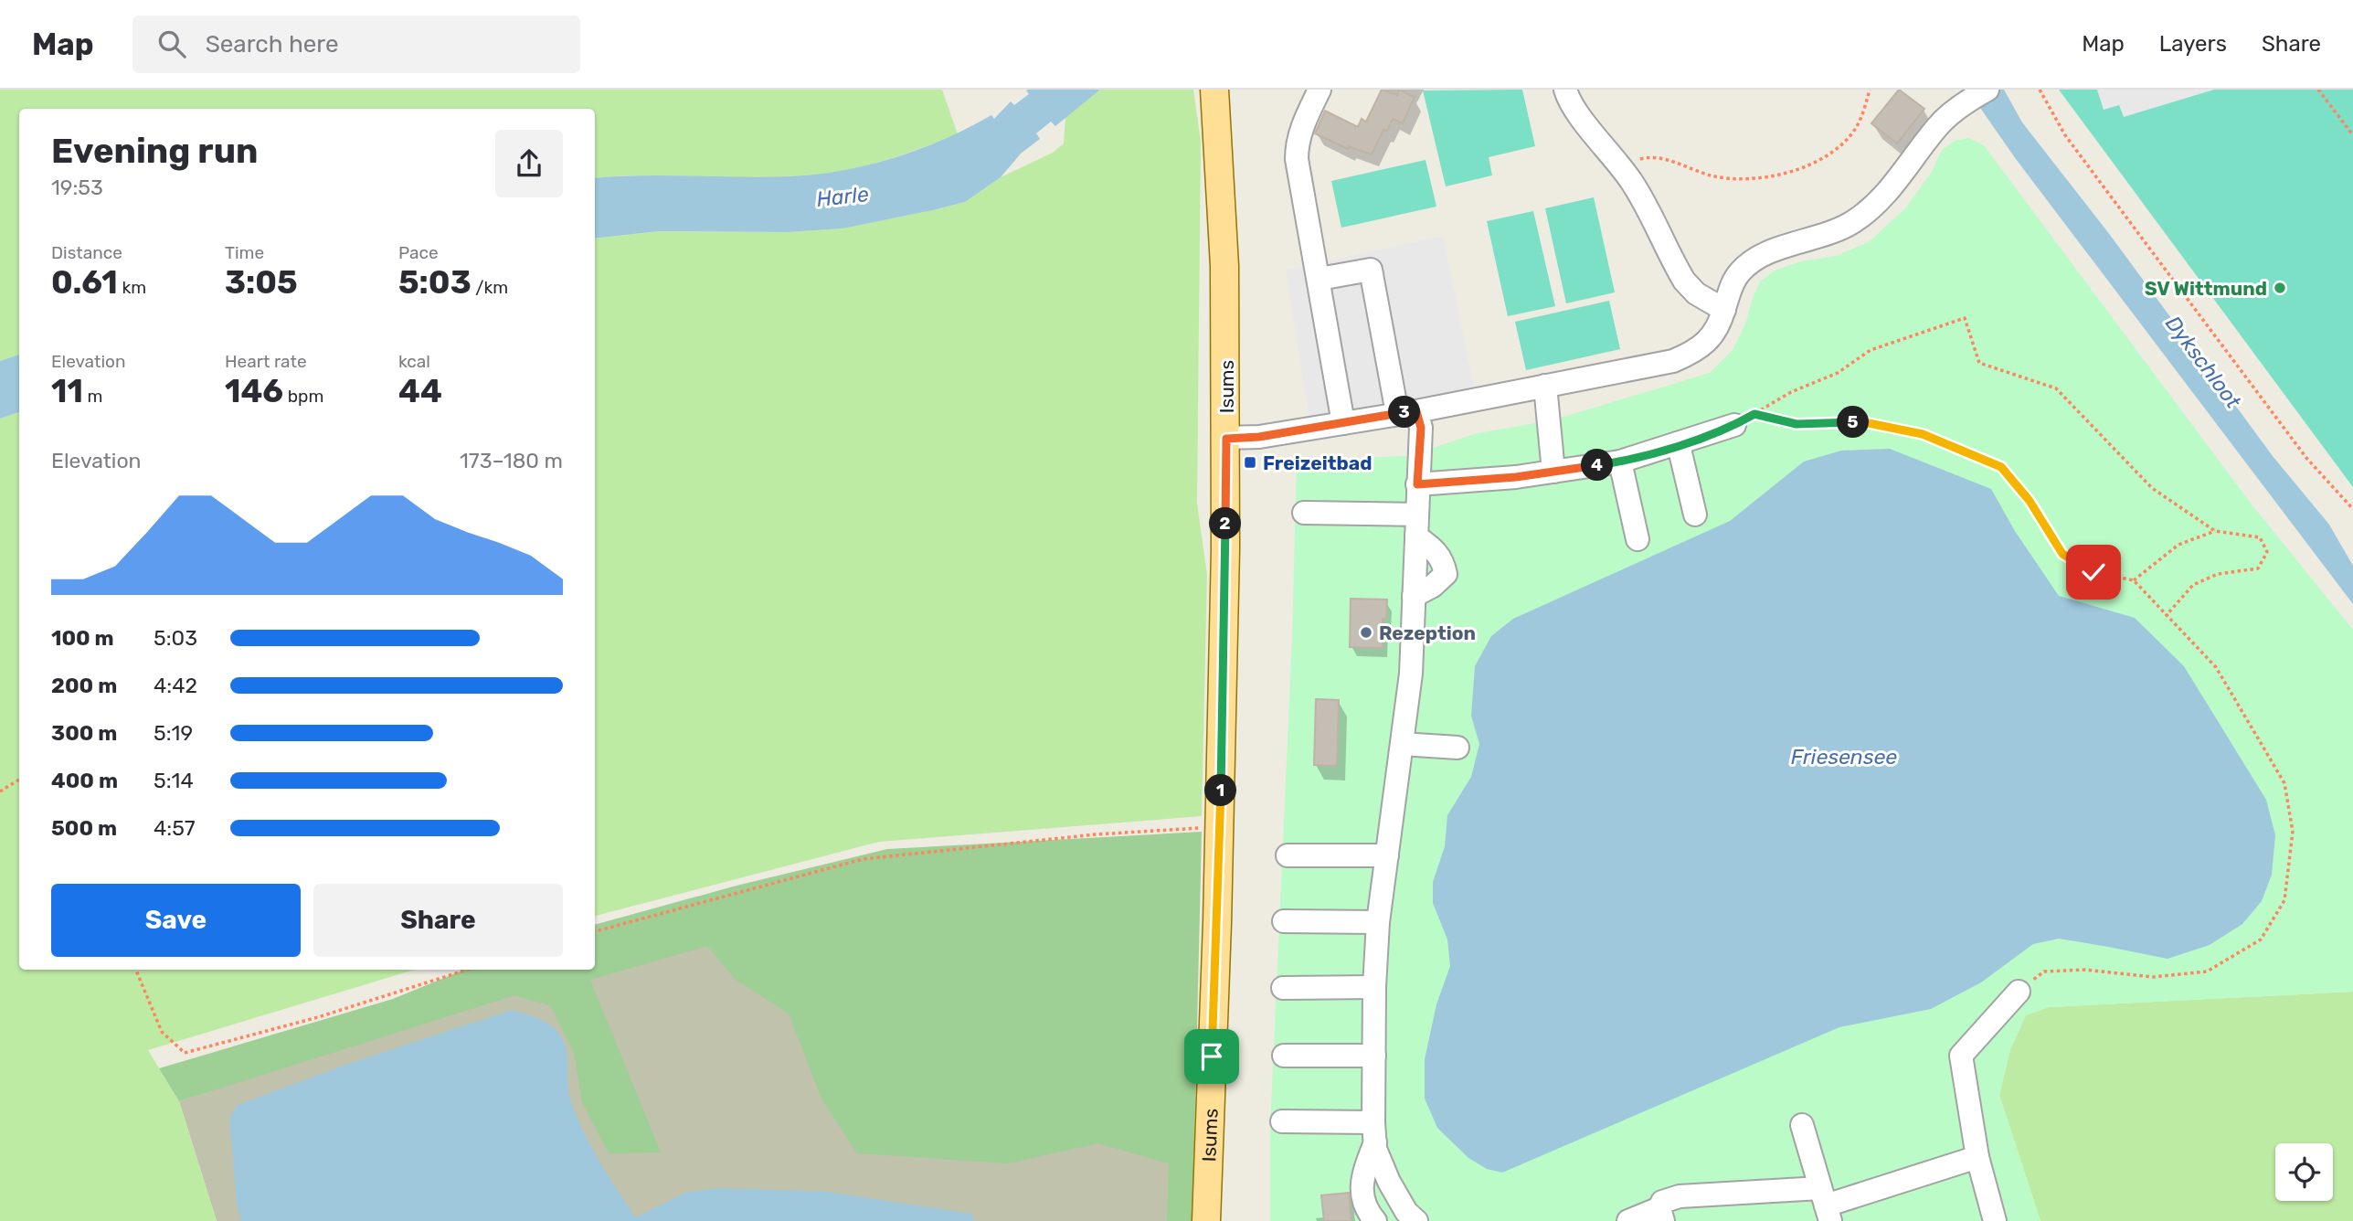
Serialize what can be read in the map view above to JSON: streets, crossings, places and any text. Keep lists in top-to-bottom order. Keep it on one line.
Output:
{"streets":{"main road":["Isums"]},"water":["Harle","Dykschloot","Friesensee"],"places":{"other":["SV Wittmund","Rezeption"],"transit":["Freizeitbad"]},"page":{"header":"Map","search":"Search here","nav":["Map","Layers","Share"],"heading":["Evening run","19:53"],"stats":[["Distance","0.61 km"],["Time","3:05"],["Pace","5:03 /km"],["Elevation","11 m"],["Heart rate","146 bpm"],["kcal","44"]],"pins":["3","5","4","2","1"],"chart":["Elevation","173–180 m"],"list":[{"name":"100 m","note":"5:03"},{"name":"200 m","note":"4:42"},{"name":"300 m","note":"5:19"},{"name":"400 m","note":"5:14"},{"name":"500 m","note":"4:57"}],"buttons":["Save","Share"]}}
